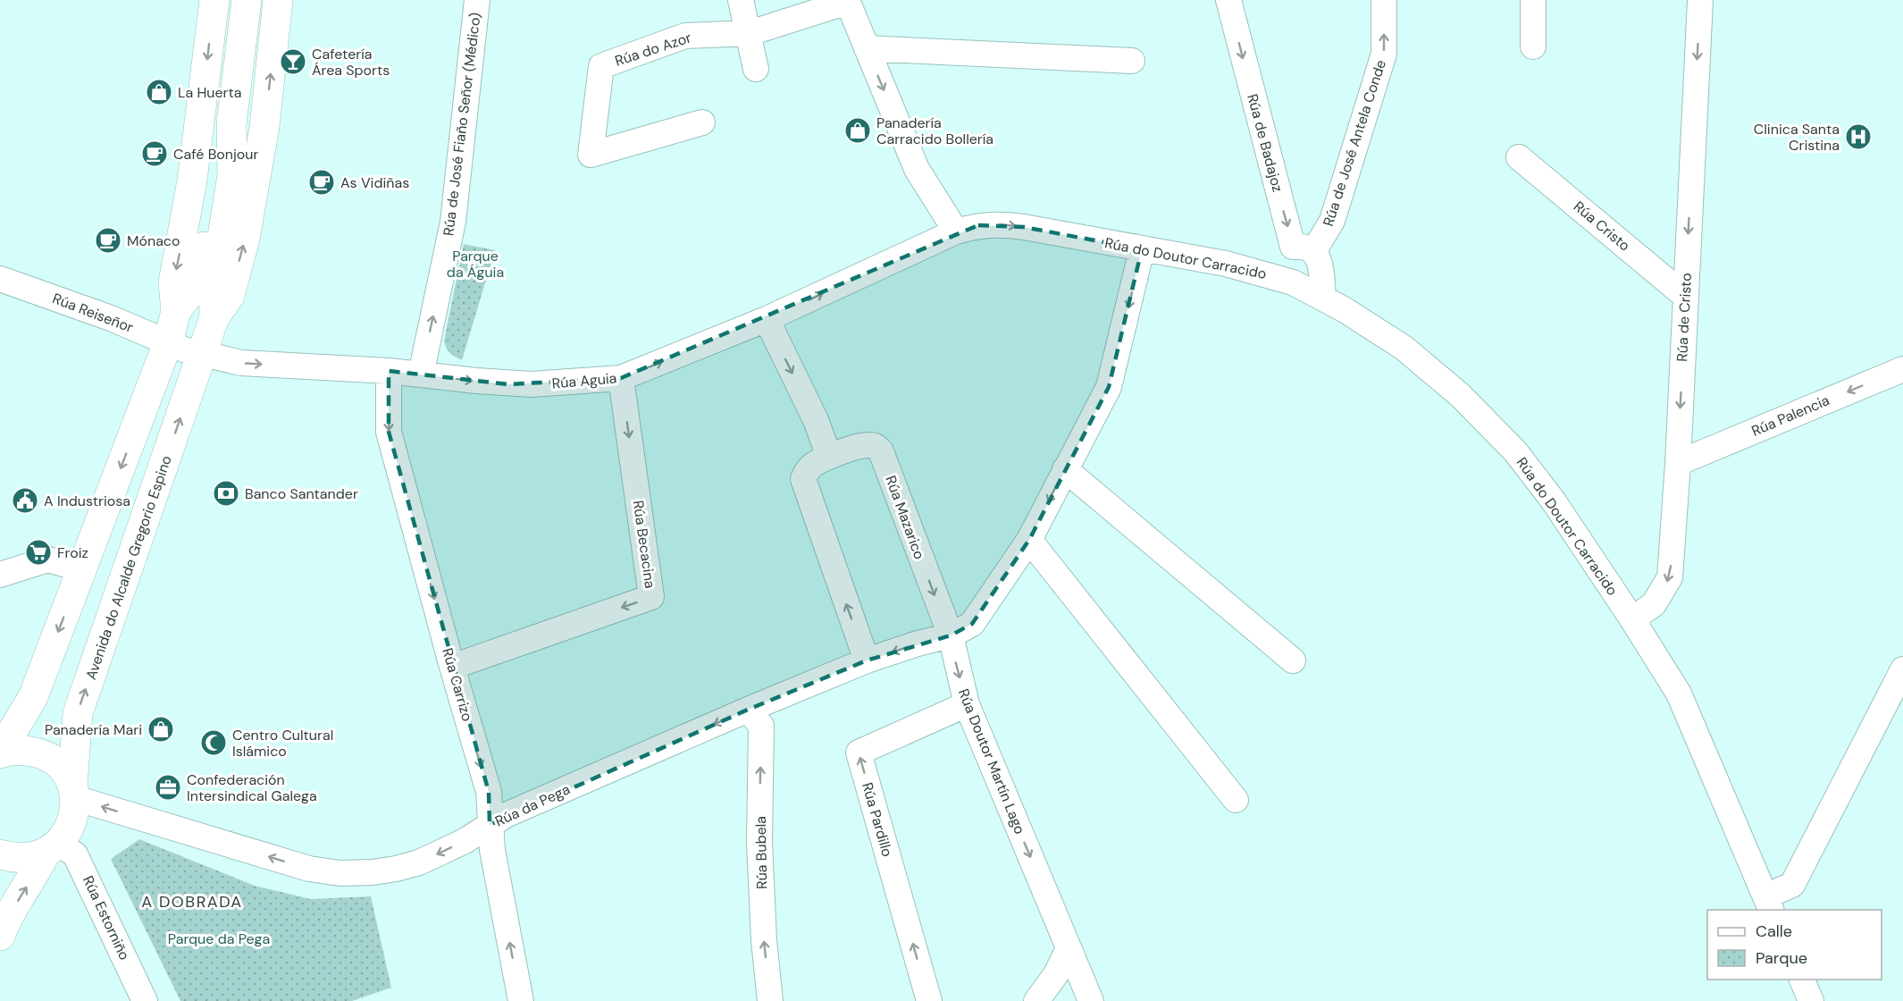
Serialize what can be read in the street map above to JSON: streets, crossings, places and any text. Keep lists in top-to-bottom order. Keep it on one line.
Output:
{"streets":{"main road":["Avenida do Alcalde Gregorio Espino"],"street":["Rúa do Azor","Rúa de José Fiaño Señor (Médico)","Rúa de Badajoz","Rúa de José Antela Conde","Rúa Cristo","Rúa do Doutor Carracido","Rúa Reiseñor","Rúa de Cristo","Rúa Aguia","Rúa Palencia","Rúa Mazarico","Rúa Becacina","Rúa Carrizo","Rúa Doutor Martín Lago","Rúa da Pega","Rúa Pardillo","Rúa Bubela","Rúa Estorniño"]},"crossings":[["Rúa de José Fiaño Señor (Médico)","Rúa Aguia"],["Rúa de Badajoz","Rúa de José Antela Conde"],["Rúa Cristo","Rúa de Cristo"],["Rúa do Doutor Carracido","Rúa de Cristo"],["Rúa do Doutor Carracido","Rúa Aguia"],["Rúa Reiseñor","Rúa Aguia"],["Rúa Reiseñor","Avenida do Alcalde Gregorio Espino"],["Rúa de Cristo","Rúa Palencia"],["Rúa Aguia","Rúa Becacina"],["Rúa Aguia","Avenida do Alcalde Gregorio Espino"],["Rúa Aguia","Rúa Carrizo"],["Rúa Mazarico","Rúa Doutor Martín Lago"],["Rúa Mazarico","Rúa da Pega"],["Rúa Becacina","Rúa Carrizo"],["Avenida do Alcalde Gregorio Espino","Rúa da Pega"],["Avenida do Alcalde Gregorio Espino","Rúa Estorniño"],["Rúa Carrizo","Rúa da Pega"],["Rúa Doutor Martín Lago","Rúa da Pega"],["Rúa Doutor Martín Lago","Rúa Pardillo"],["Rúa da Pega","Rúa Bubela"]],"one_way":["Rúa de José Fiaño Señor (Médico)","Rúa de Badajoz","Rúa de José Antela Conde","Rúa de Cristo","Rúa Aguia","Rúa Palencia","Rúa da Pega","Rúa Bubela"],"districts":["A DOBRADA"],"parks":["Parque da Águia","Parque da Pega"],"places":{"bar":["Cafetería Área Sports"],"shop":["La Huerta","Panadería Carracido Bollería","Panadería Mari"],"hospital":["Clinica Santa Cristina"],"cafe":["Café Bonjour","As Vidiñas","Mónaco"],"bank":["Banco Santander"],"public building":["A Industriosa"],"supermarket":["Froiz"],"mosque":["Centro Cultural Islámico"],"office":["Confederación Intersindical Galega"]},"legend":["Calle","Parque"]}
